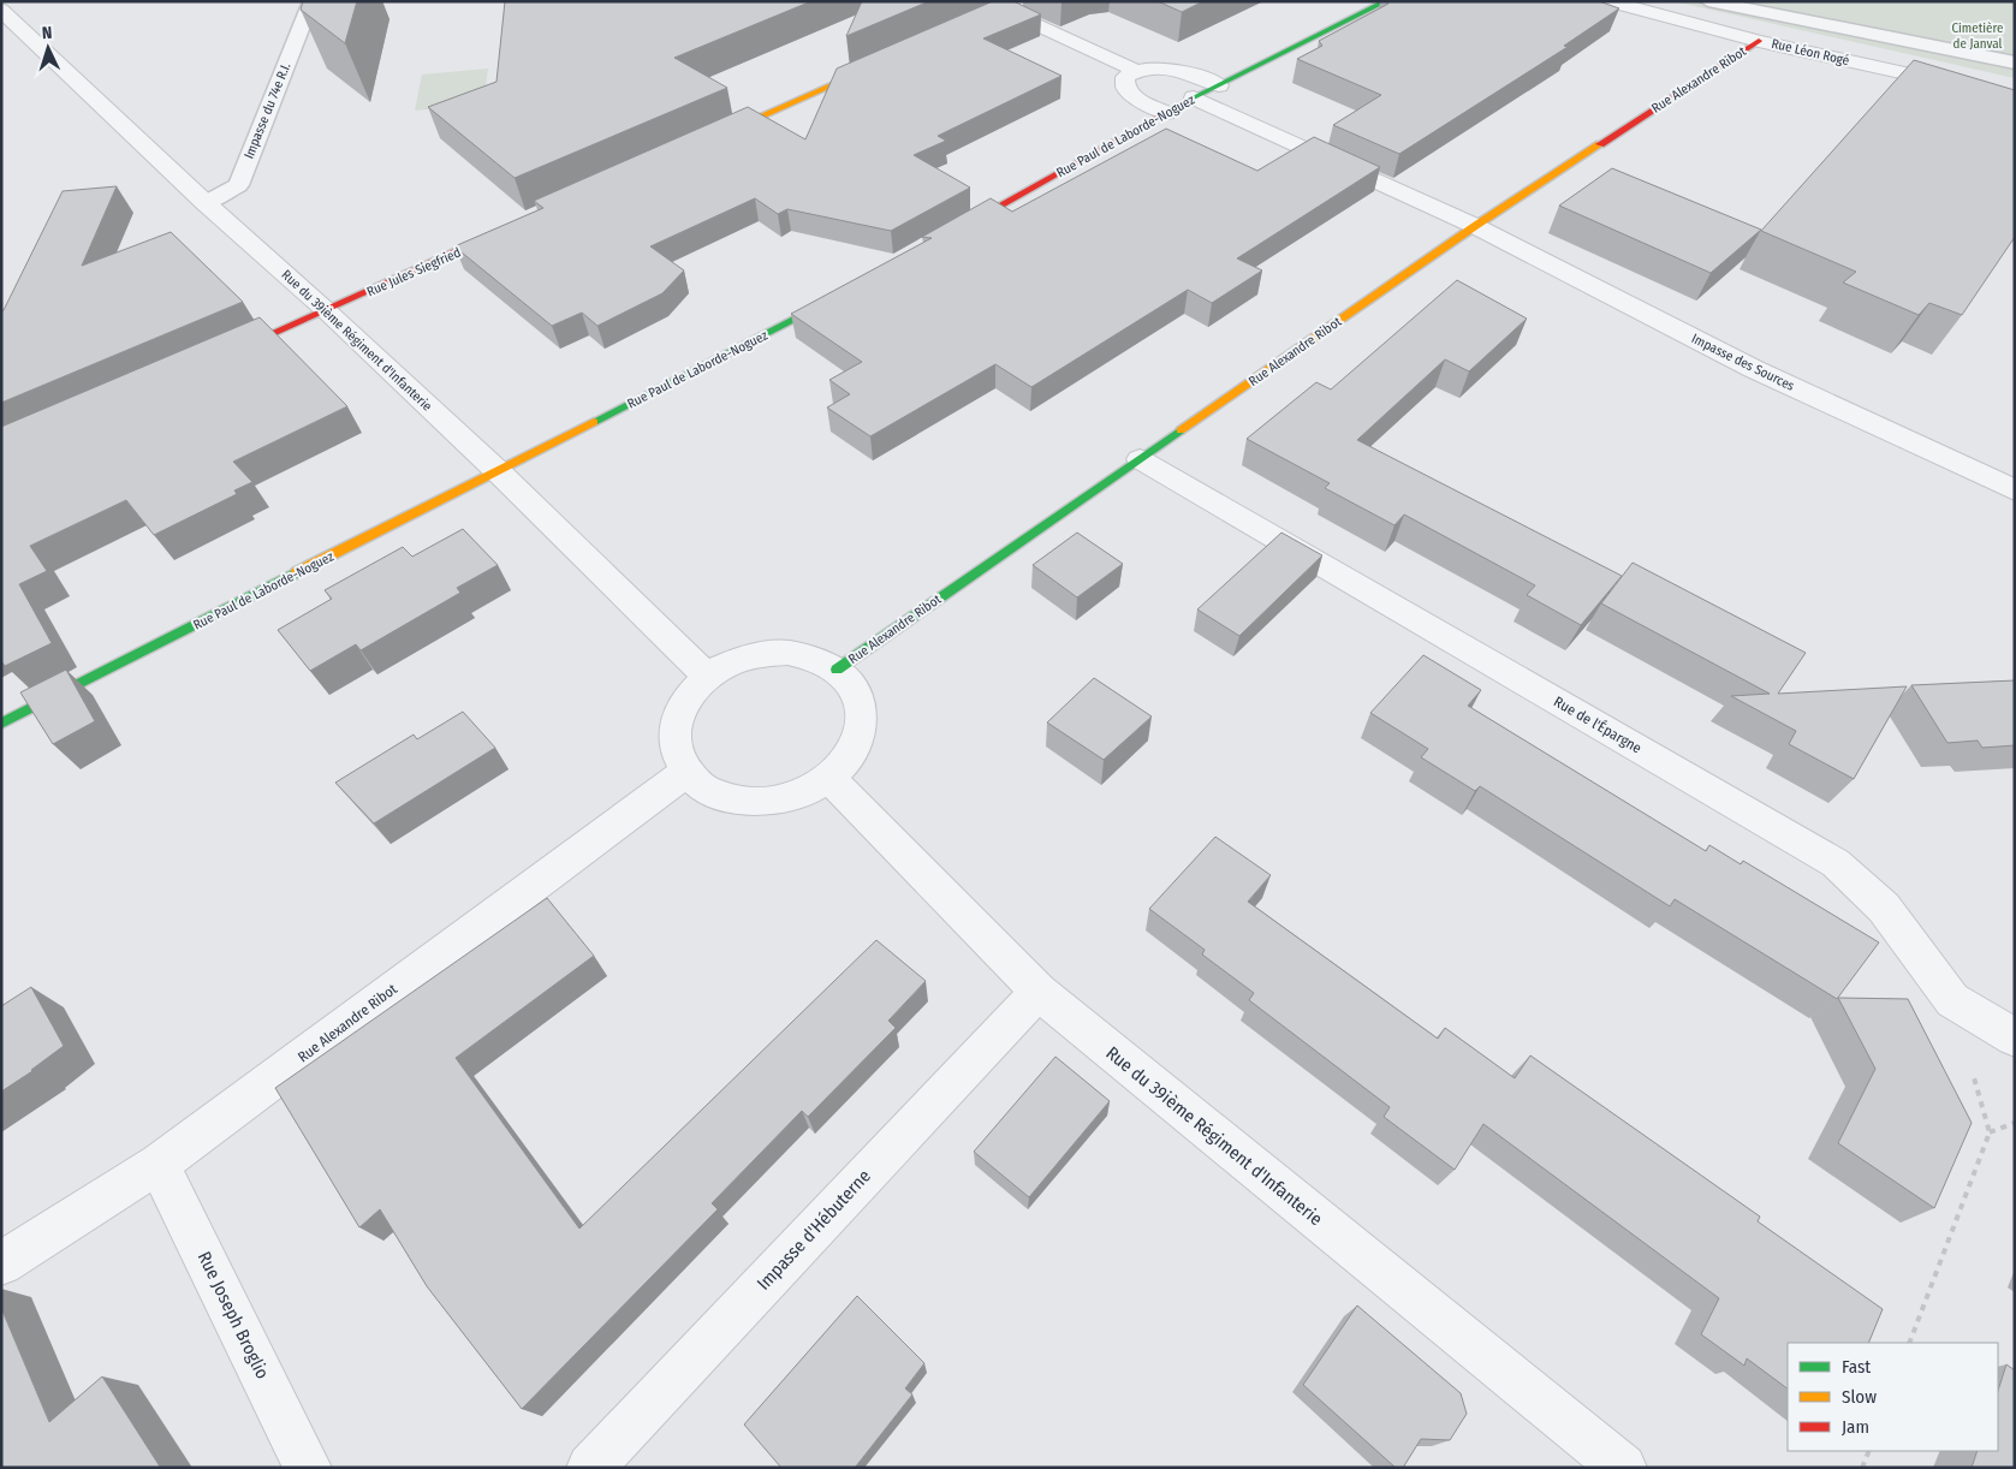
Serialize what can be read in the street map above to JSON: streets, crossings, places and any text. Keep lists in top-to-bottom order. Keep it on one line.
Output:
{"streets":{"street":["Rue Léon Rogé","Rue Alexandre Ribot","Rue Paul de Laborde-Noguez","Rue Jules Siegfried","Rue du 39ième Régiment d'Infanterie","Impasse des Sources","Rue de l'Épargne","Impasse d'Hébuterne","Rue Joseph Broglio"],"lane":["Impasse du 74e R.I."]},"crossings":[["Rue Léon Rogé","Rue Alexandre Ribot"],["Rue Alexandre Ribot","Rue du 39ième Régiment d'Infanterie"],["Rue Alexandre Ribot","Impasse des Sources"],["Rue Alexandre Ribot","Rue de l'Épargne"],["Rue Alexandre Ribot","Rue Joseph Broglio"],["Impasse du 74e R.I.","Rue du 39ième Régiment d'Infanterie"],["Rue Paul de Laborde-Noguez","Rue du 39ième Régiment d'Infanterie"],["Rue Paul de Laborde-Noguez","Impasse des Sources"],["Rue Jules Siegfried","Rue du 39ième Régiment d'Infanterie"],["Rue du 39ième Régiment d'Infanterie","Impasse d'Hébuterne"]],"parks":["Cimetière de Janval"],"legend":["Fast","Slow","Jam"],"north":"top"}
